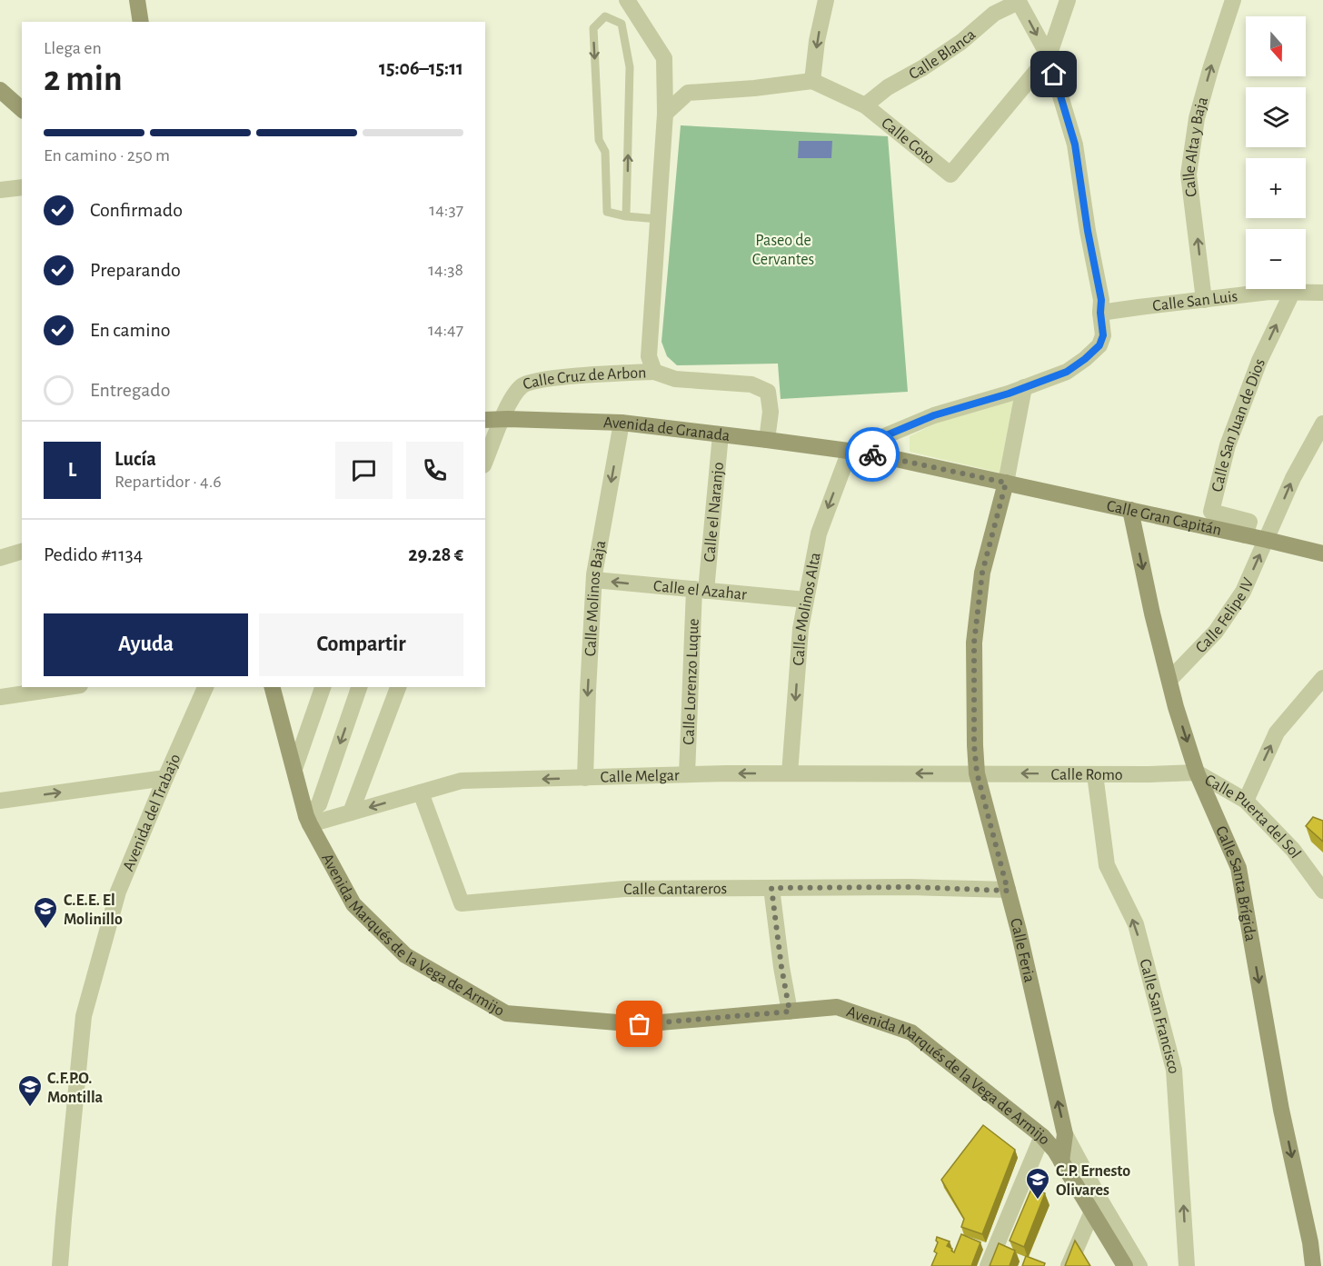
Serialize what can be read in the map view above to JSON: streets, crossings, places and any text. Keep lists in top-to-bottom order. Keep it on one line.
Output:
{"streets":{"street":["Calle Blanca","Calle Coto","Calle Alta y Baja","Calle San Luis","Calle Cruz de Arbon","Calle San Juan de Dios","Avenida de Granada","Calle el Naranjo","Calle Gran Capitán","Calle el Azahar","Calle Molinos Baja","Calle Molinos Alta","Calle Felipe IV","Calle Lorenzo Luque","Calle Romo","Calle Melgar","Avenida del Trabajo","Calle Puerta del Sol","Calle Santa Brígida","Calle Cantareros","Avenida Marqués de la Vega de Armijo","Calle Feria","Calle San Francisco"]},"crossings":[["Calle Blanca","Calle Coto"],["Calle Alta y Baja","Calle San Luis"],["Calle San Luis","Calle San Juan de Dios"],["Calle Cruz de Arbon","Avenida de Granada"],["Calle San Juan de Dios","Calle Gran Capitán"],["Avenida de Granada","Calle el Naranjo"],["Avenida de Granada","Calle Gran Capitán"],["Avenida de Granada","Calle Molinos Baja"],["Avenida de Granada","Calle Molinos Alta"],["Calle el Naranjo","Calle el Azahar"],["Calle el Naranjo","Calle Lorenzo Luque"],["Calle Gran Capitán","Calle Molinos Alta"],["Calle Gran Capitán","Calle Felipe IV"],["Calle Gran Capitán","Calle Santa Brígida"],["Calle Gran Capitán","Calle Feria"],["Calle el Azahar","Calle Molinos Baja"],["Calle el Azahar","Calle Molinos Alta"],["Calle el Azahar","Calle Lorenzo Luque"],["Calle Molinos Baja","Calle Melgar"],["Calle Molinos Alta","Calle Melgar"],["Calle Felipe IV","Calle Santa Brígida"],["Calle Lorenzo Luque","Calle Melgar"],["Calle Romo","Calle Melgar"],["Calle Romo","Calle Puerta del Sol"],["Calle Romo","Calle Santa Brígida"],["Calle Romo","Calle Feria"],["Calle Romo","Calle San Francisco"],["Calle Melgar","Calle Cantareros"],["Calle Melgar","Avenida Marqués de la Vega de Armijo"],["Calle Melgar","Calle Feria"],["Calle Puerta del Sol","Calle Santa Brígida"],["Calle Cantareros","Calle Feria"],["Avenida Marqués de la Vega de Armijo","Calle Feria"]],"one_way":["Calle San Juan de Dios","Calle el Azahar","Calle Molinos Baja","Calle Molinos Alta","Calle Romo","Calle Melgar","Calle Santa Brígida","Calle Feria"],"parks":["Paseo de Cervantes"],"places":{"school or university":["C.E.E. El Molinillo","C.F.P.O. Montilla","C.P. Ernesto Olivares"]},"north":"bottom","page":{"map_buttons":["+","−"],"heading":["2 min","Llega en","15:06–15:11"],"panel":["Lucía","Repartidor · 4.6","Pedido #1134","29.28 €"],"bar":"En camino · 250 m","list":[["Confirmado","14:37"],["Preparando","14:38"],["En camino","14:47"],"Entregado"],"round":"L","buttons":["Ayuda","Compartir"]}}
